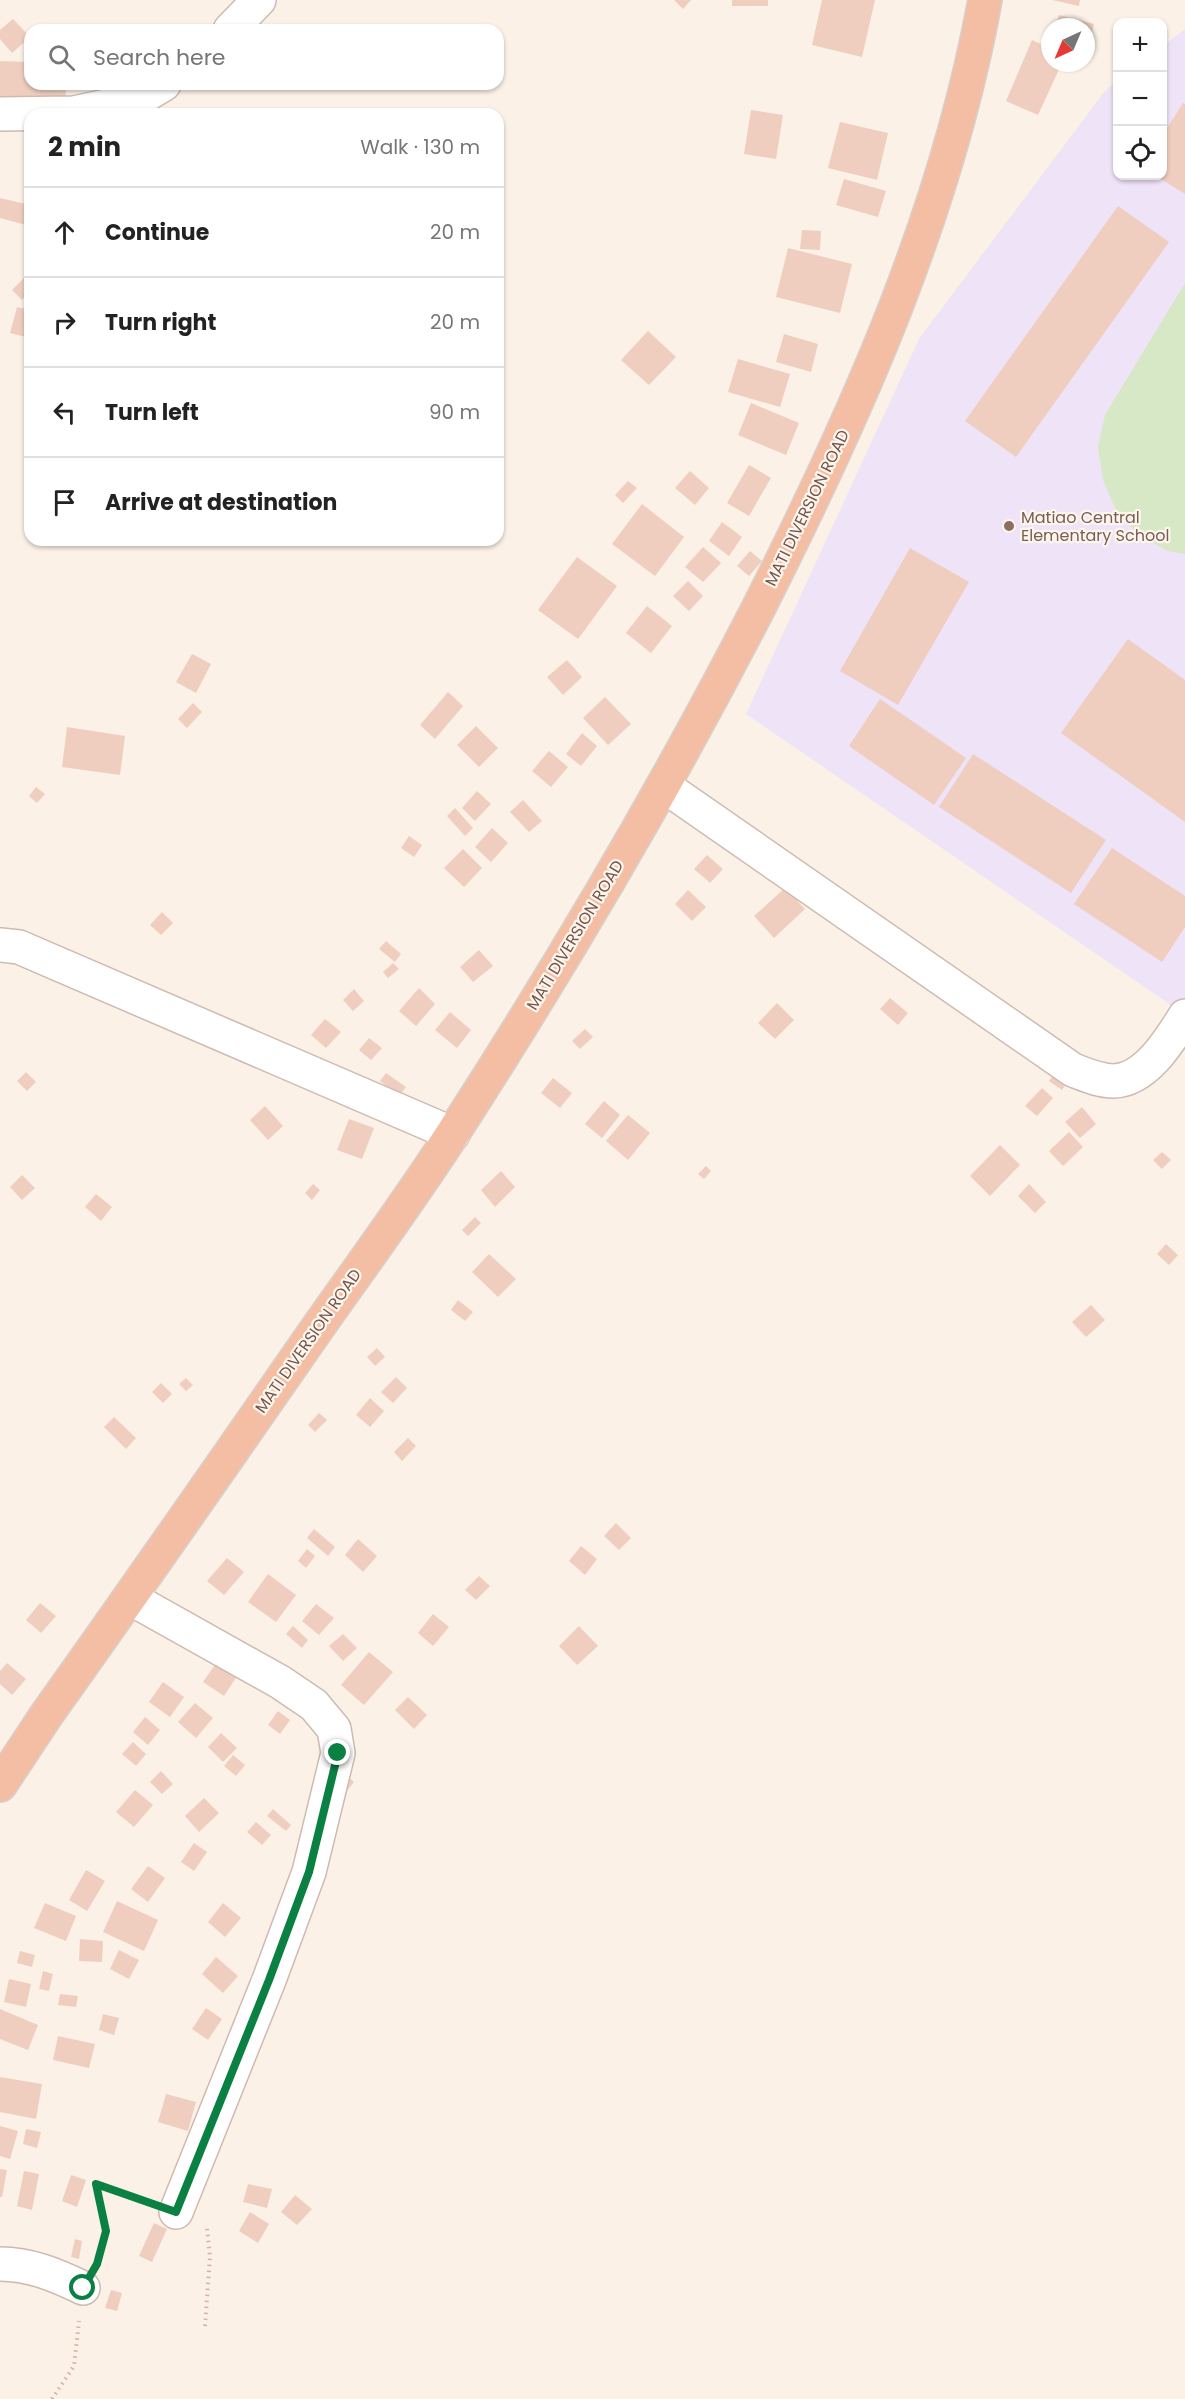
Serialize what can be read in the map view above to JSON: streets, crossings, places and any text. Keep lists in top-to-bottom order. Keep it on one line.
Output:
{"streets":{"highway":["MATI DIVERSION ROAD"]},"places":["Matiao Central Elementary School"],"north":"bottom left","page":{"map_buttons":["+","−"],"search":"Search here","heading":["2 min","Walk · 130 m"],"list":[["Continue","20 m"],["Turn right","20 m"],["Turn left","90 m"],"Arrive at destination"]}}
